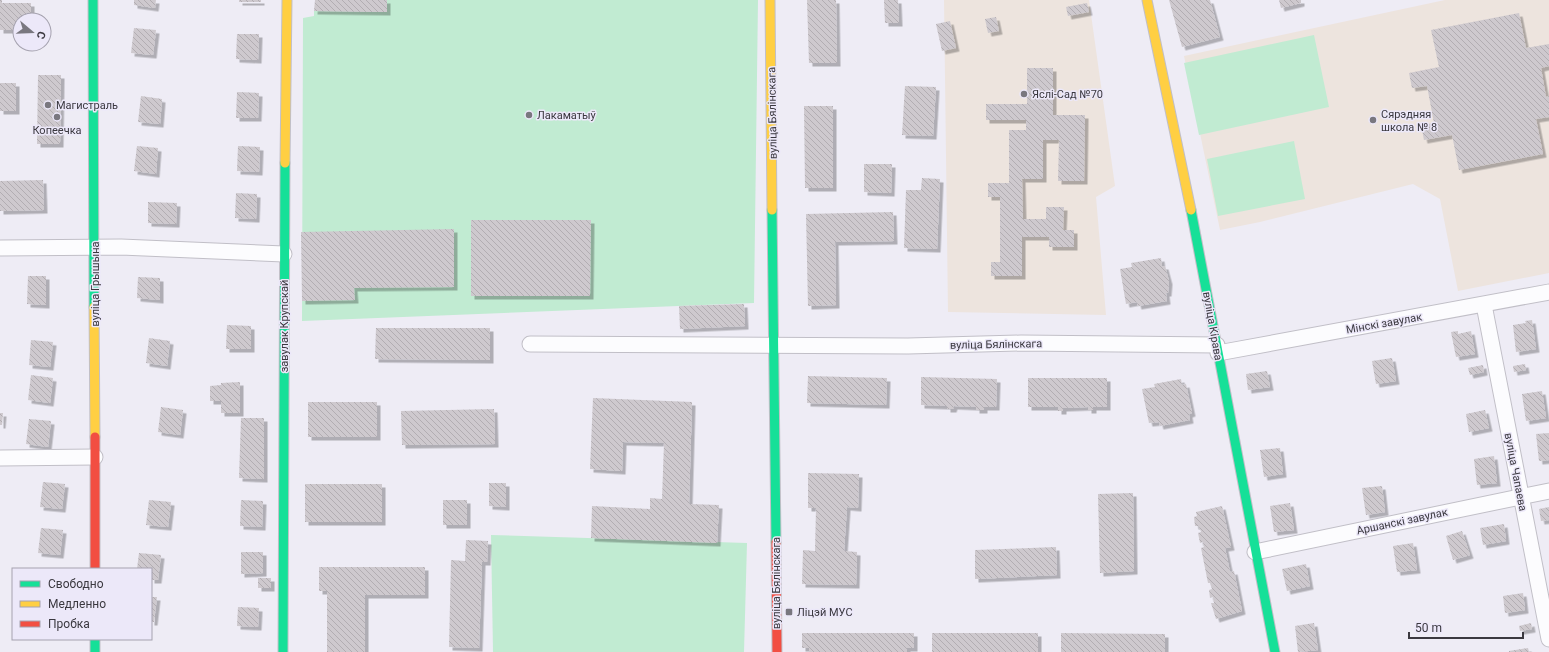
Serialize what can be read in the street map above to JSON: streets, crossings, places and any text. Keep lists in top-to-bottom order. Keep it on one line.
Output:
{"streets":{"main road":["вуліца Бялінскага","вуліца Грышына","завулак Крупскай","вуліца Кірава"],"street":["Мінскі завулак","вуліца Чапаева","Аршанскі завулак"]},"crossings":[["вуліца Бялінскага","Мінскі завулак"],["вуліца Бялінскага","вуліца Кірава"],["Мінскі завулак","вуліца Кірава"],["Мінскі завулак","вуліца Чапаева"],["вуліца Кірава","Аршанскі завулак"],["вуліца Чапаева","Аршанскі завулак"]],"places":{"other":["Яслі-Сад №70","Магистраль","Лакаматыў","Копеечка","Сярэдняя школа № 8"],"transit":["Ліцэй МУС"]},"legend":["Свободно","Медленно","Пробка"],"scale_bar":"50 m","north":"right"}
